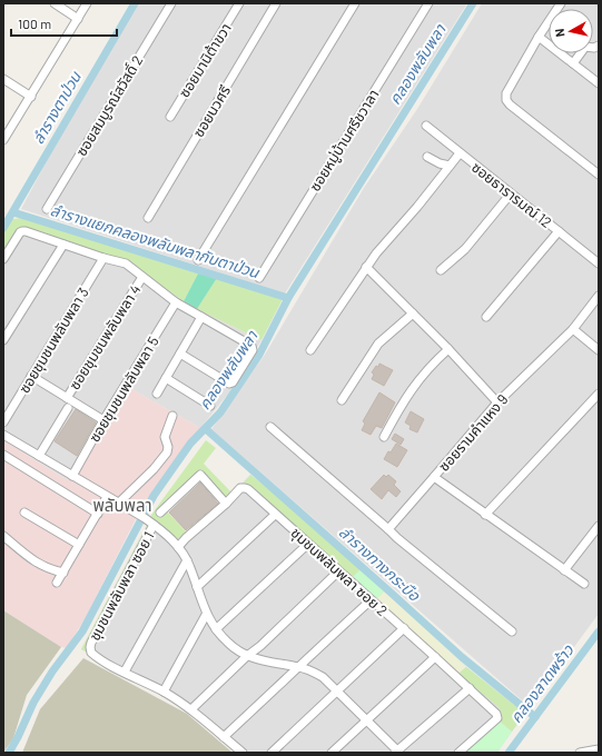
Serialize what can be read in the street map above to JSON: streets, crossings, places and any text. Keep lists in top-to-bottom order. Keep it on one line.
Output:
{"streets":{"street":["ซอยมานิต้าขวา","ซอยสมบูรณ์สวัสดิ์ 2","ซอยนวศรี","ซอยหมู่บ้านศรีชวาลา","ซอยธารารมณ์ 12","ซอยชุมชนพลับพลา 4","ซอยชุมชนพลับพลา 3","ซอยชุมชนพลับพลา 5","ซอยรามคำแหง 9","ชุมชนพลับพลา ซอย 2","ชุมชนพลับพลา ซอย 1"]},"districts":["พลับพลา"],"water":["คลองพลับพลา","ลำรางตาป่วน","ลำรางแยกคลองพลับพลากับตาป่วน","ลำรางทางกระบือ","คลองลาดพร้าว"],"scale_bar":"100 m","north":"left"}
